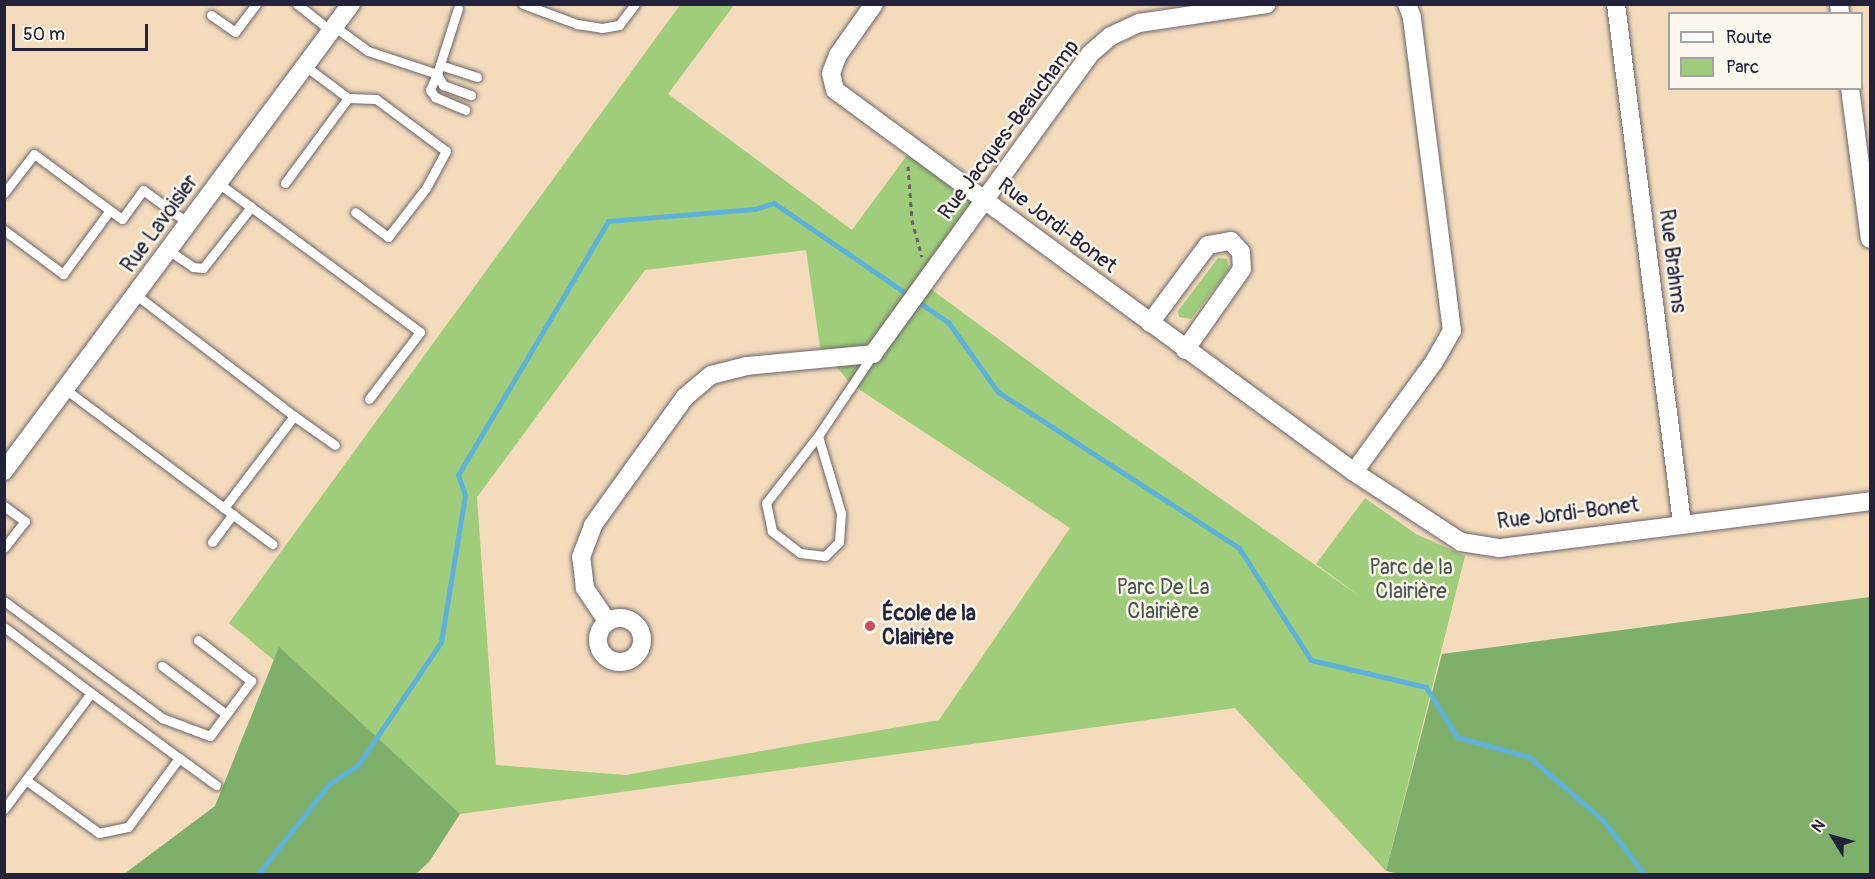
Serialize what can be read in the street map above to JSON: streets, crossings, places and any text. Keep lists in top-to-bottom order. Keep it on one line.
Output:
{"streets":{"street":["Rue Jacques-Beauchamp","Rue Lavoisier","Rue Jordi-Bonet","Rue Brahms"]},"crossings":[["Rue Jacques-Beauchamp","Rue Jordi-Bonet"],["Rue Jordi-Bonet","Rue Brahms"]],"parks":["Parc de la Clairière","Parc De La Clairière"],"places":["École de la Clairière"],"legend":["Route","Parc"],"scale_bar":"50 m","north":"top left"}
